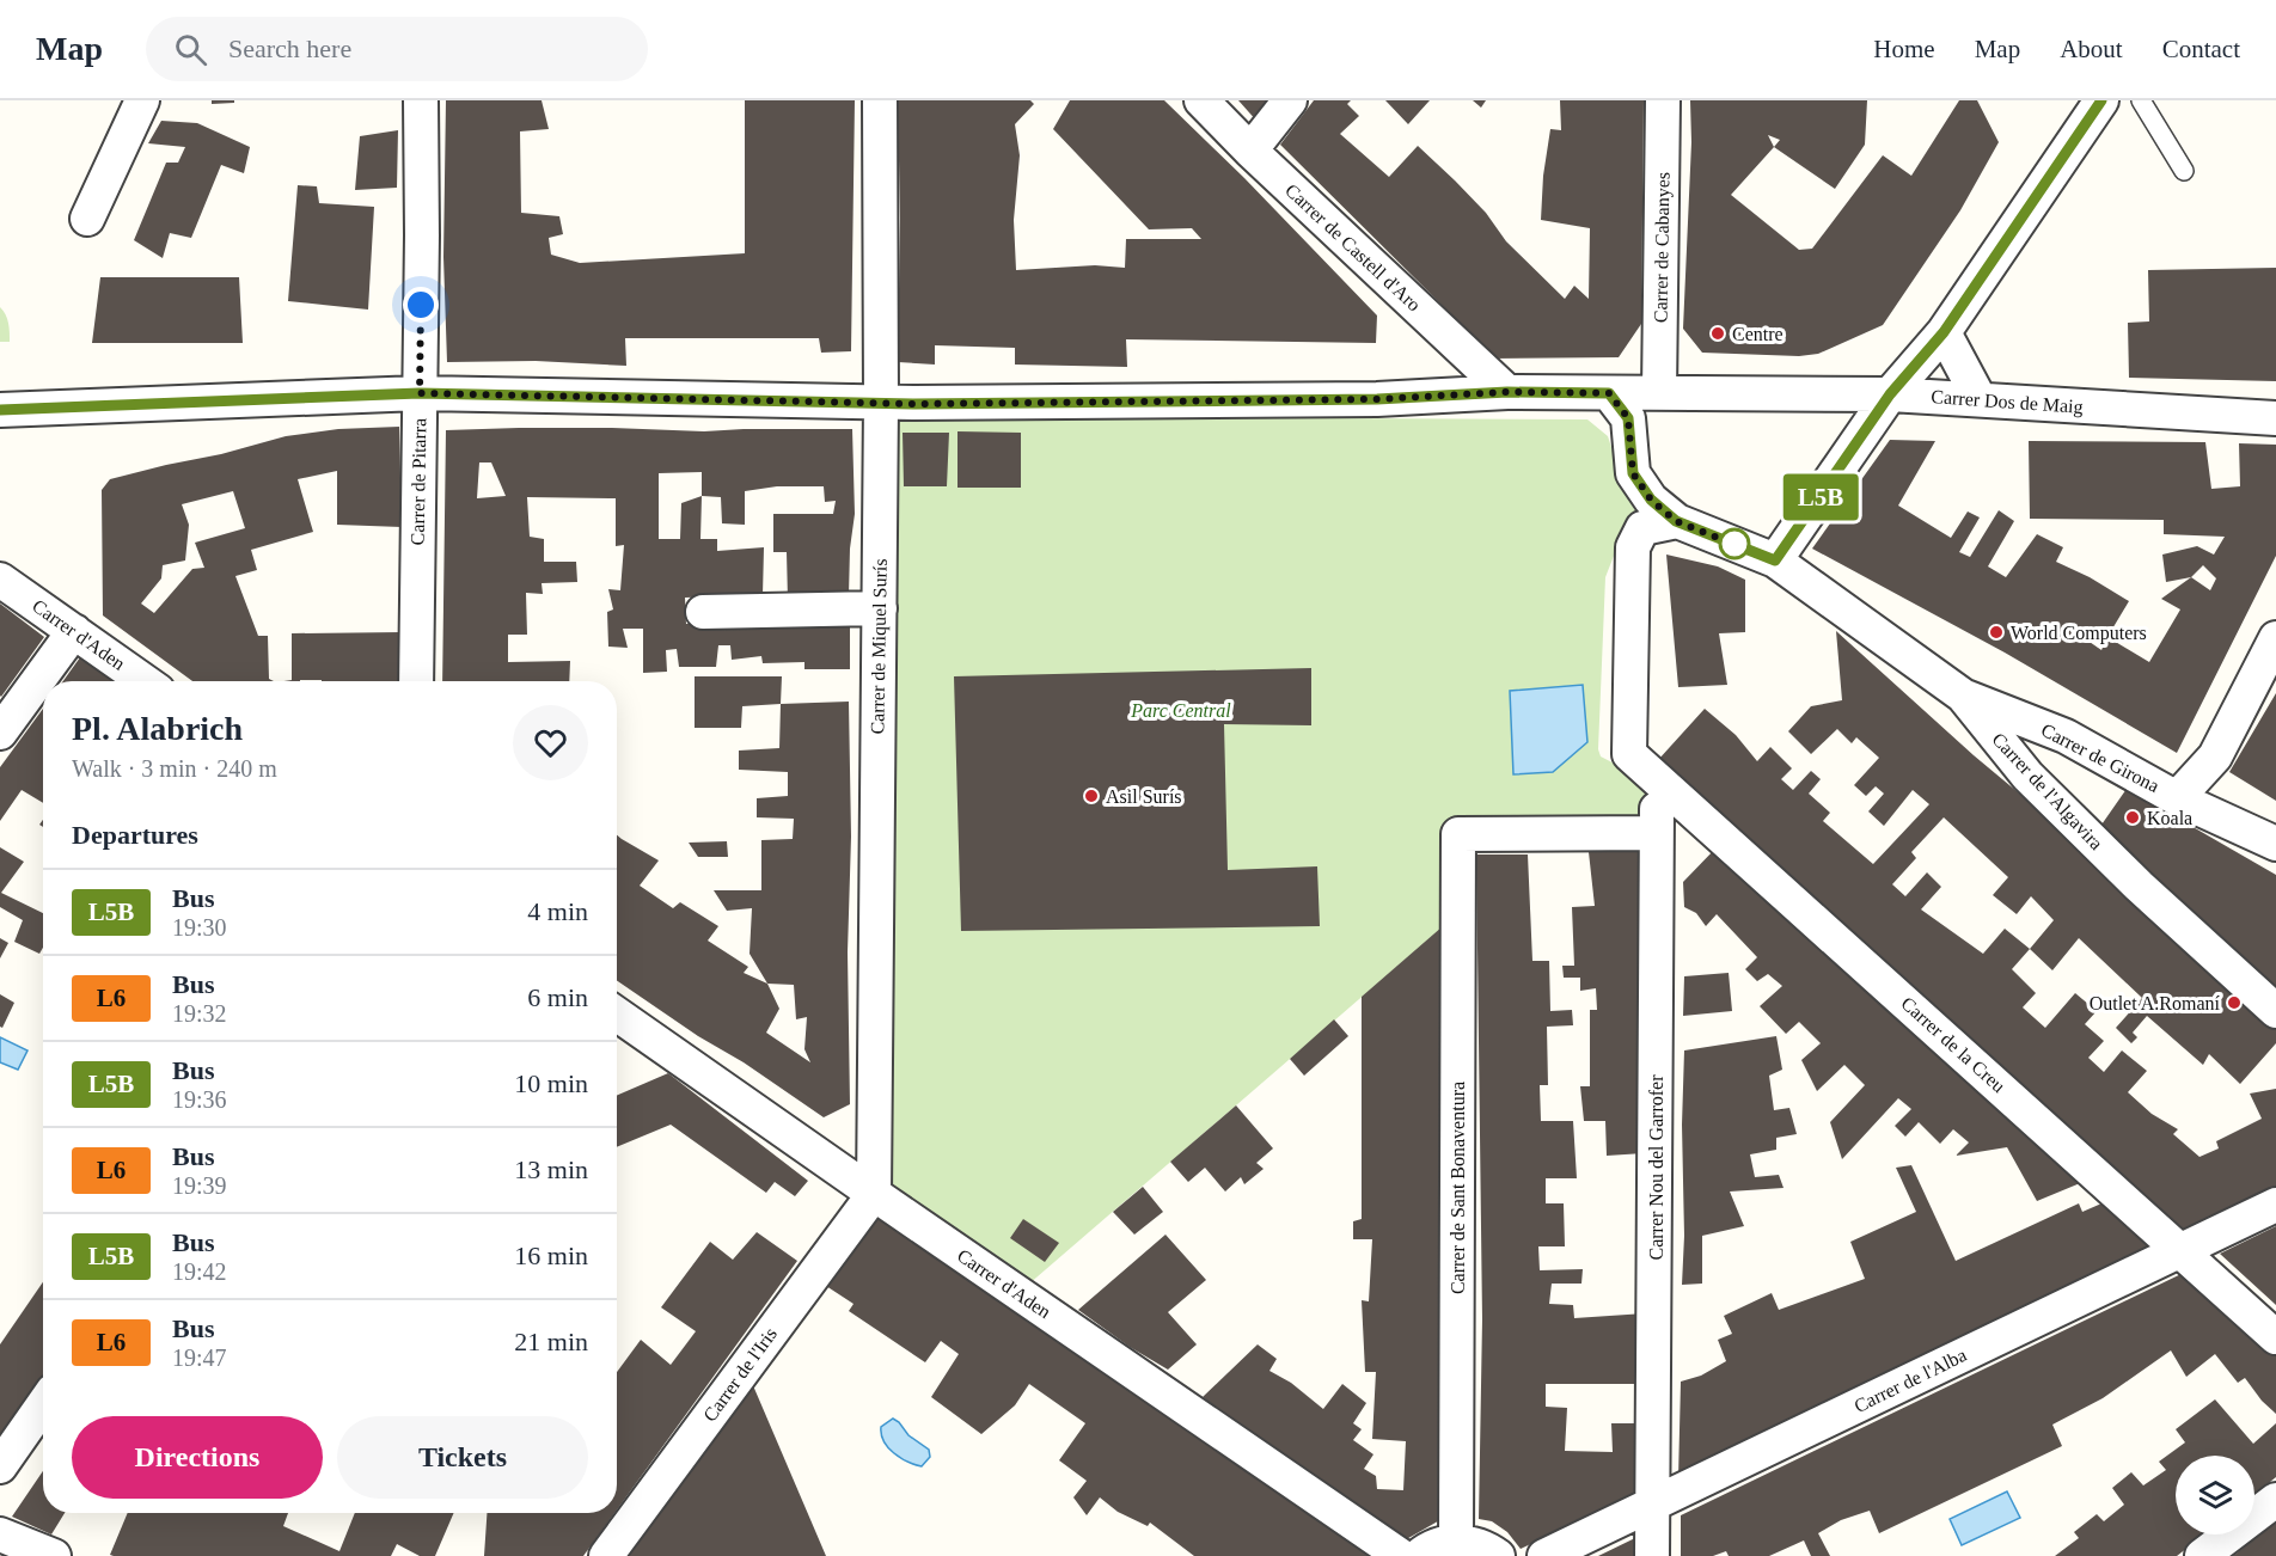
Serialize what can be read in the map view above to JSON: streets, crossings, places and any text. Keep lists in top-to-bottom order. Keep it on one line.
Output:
{"streets":{"street":["Carrer de Castell d'Aro","Carrer de Cabanyes","Carrer Dos de Maig","Carrer de Pitarra","Carrer d'Aden","Carrer de Miquel Surís","Carrer de Girona","Carrer de l'Algavira","Carrer de la Creu","Carrer Nou del Garrofer","Carrer de Sant Bonaventura","Carrer de l'Iris","Carrer de l'Alba"]},"crossings":[["Carrer de Castell d'Aro","Carrer Dos de Maig"],["Carrer de Cabanyes","Carrer Dos de Maig"],["Carrer Dos de Maig","Carrer de Pitarra"],["Carrer Dos de Maig","Carrer de Miquel Surís"],["Carrer d'Aden","Carrer de Miquel Surís"],["Carrer d'Aden","Carrer de l'Iris"],["Carrer de Miquel Surís","Carrer de l'Iris"],["Carrer de Girona","Carrer de l'Algavira"],["Carrer de l'Algavira","Carrer de la Creu"],["Carrer de la Creu","Carrer Nou del Garrofer"],["Carrer de la Creu","Carrer de l'Alba"],["Carrer Nou del Garrofer","Carrer de Sant Bonaventura"],["Carrer Nou del Garrofer","Carrer de l'Alba"]],"parks":["Parc Central"],"places":["Centre","World Computers","Asil Surís","Koala","Outlet A.Romaní"],"lines":["bus line L5B"],"page":{"header":"Map","search":"Search here","nav":["Home","Map","About","Contact"],"on_map":"L5B","heading":[["Pl. Alabrich","Walk · 3 min · 240 m"],"Departures"],"list":[{"mark":"L5B","name":"Bus","note":"19:30","value":"4 min"},{"mark":"L6","name":"Bus","note":"19:32","value":"6 min"},{"mark":"L5B","name":"Bus","note":"19:36","value":"10 min"},{"mark":"L6","name":"Bus","note":"19:39","value":"13 min"},{"mark":"L5B","name":"Bus","note":"19:42","value":"16 min"},{"mark":"L6","name":"Bus","note":"19:47","value":"21 min"}],"buttons":["Directions","Tickets"]}}
